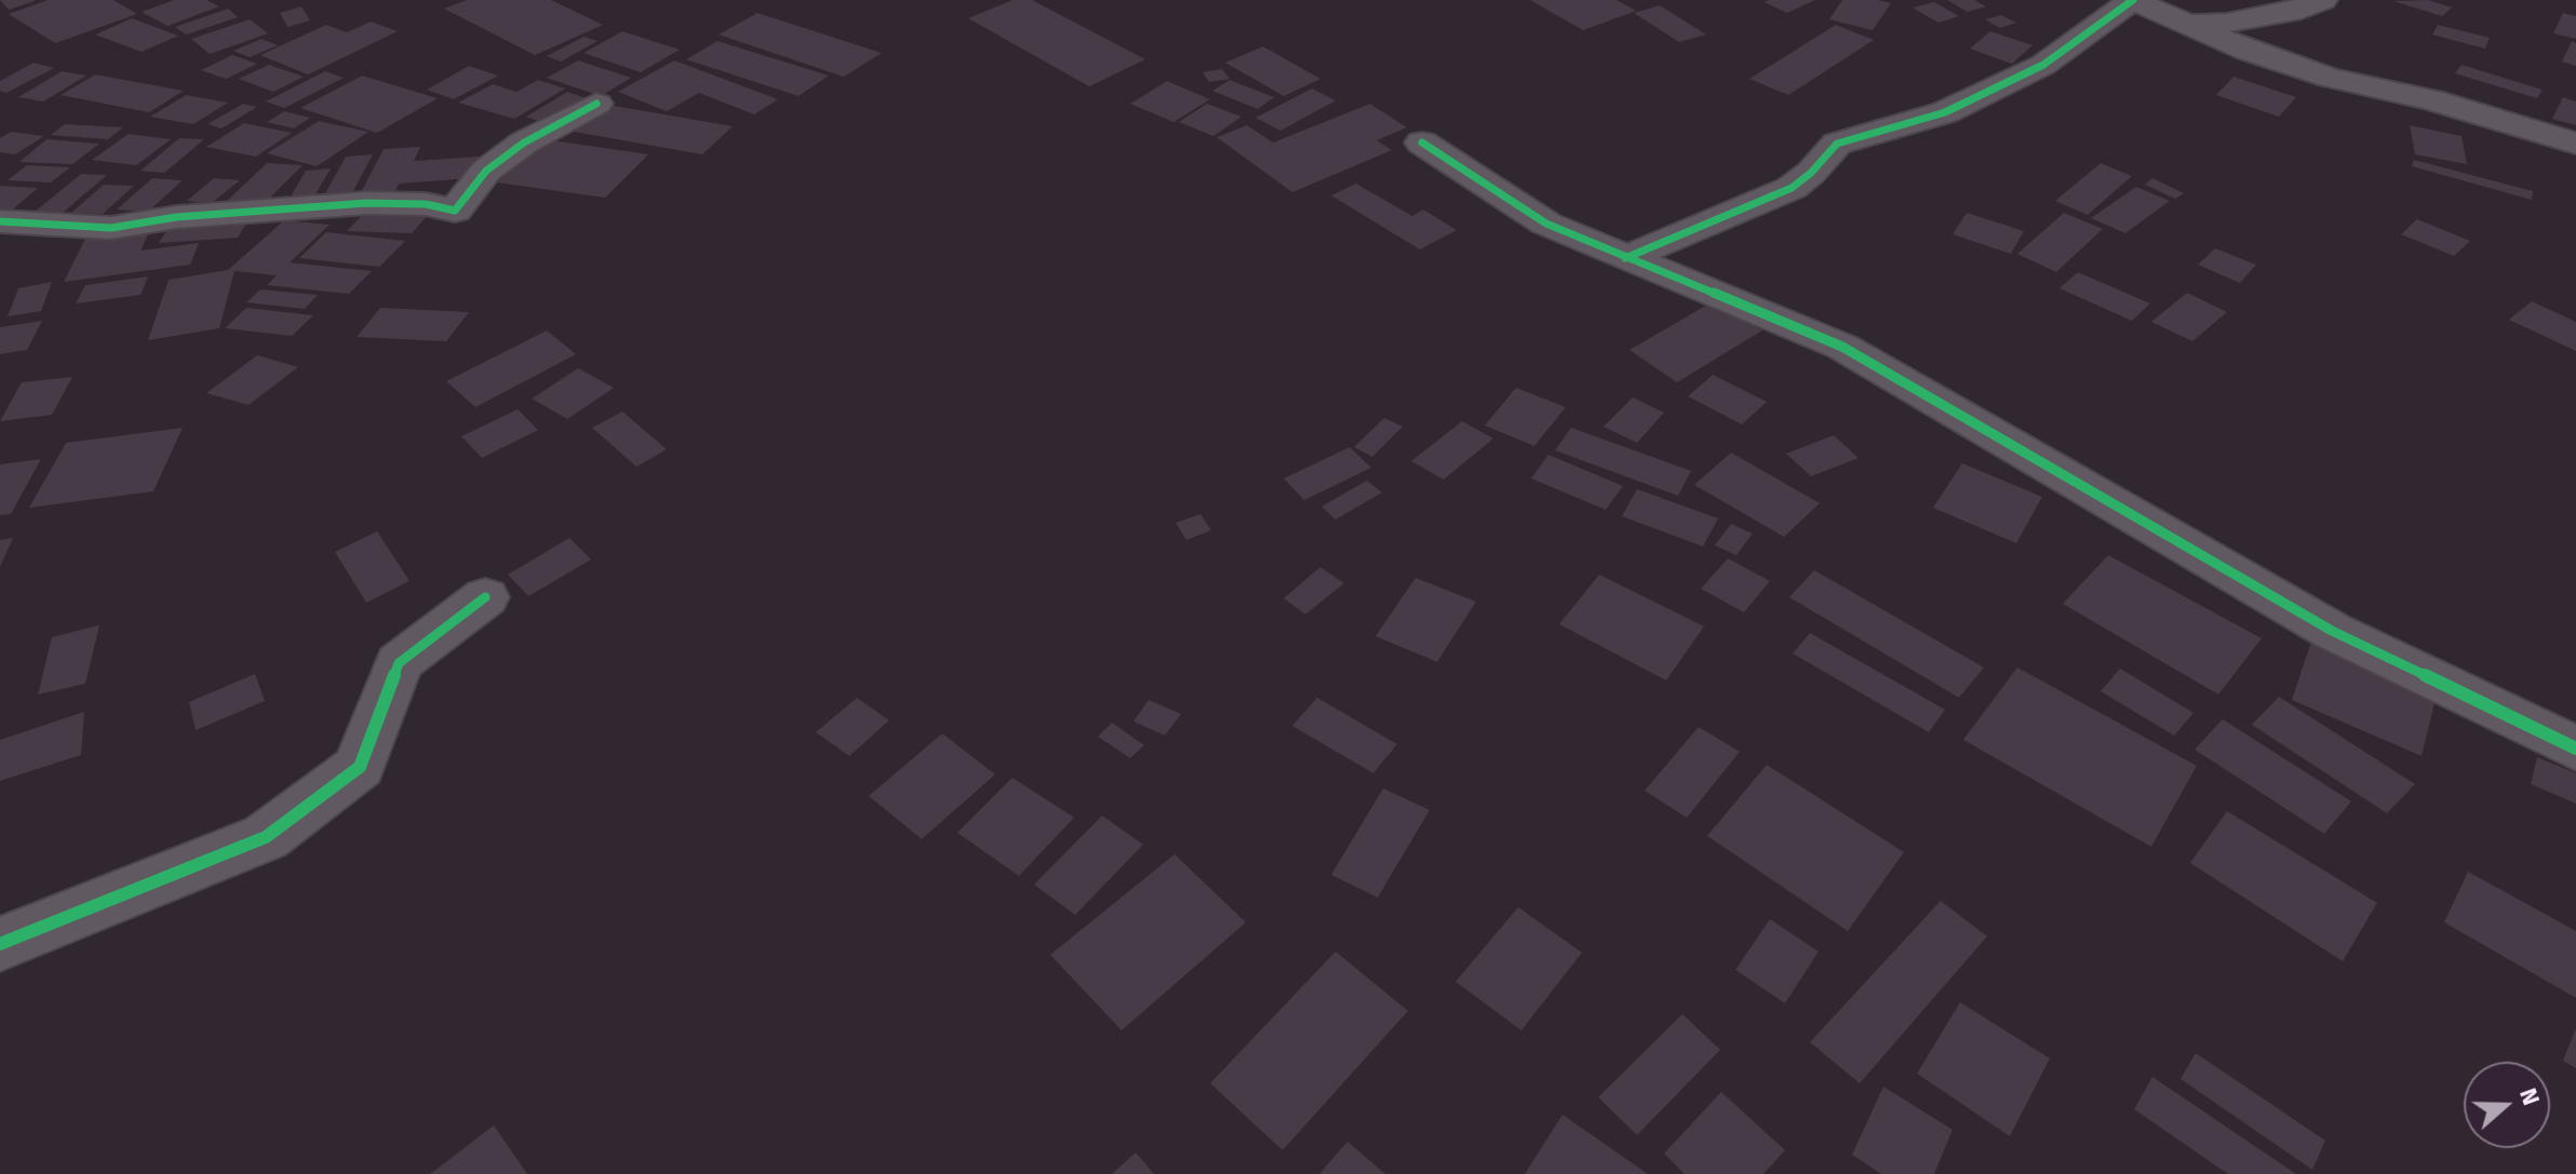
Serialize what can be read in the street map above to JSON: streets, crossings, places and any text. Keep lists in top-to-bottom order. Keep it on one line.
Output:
{"north":"right"}
